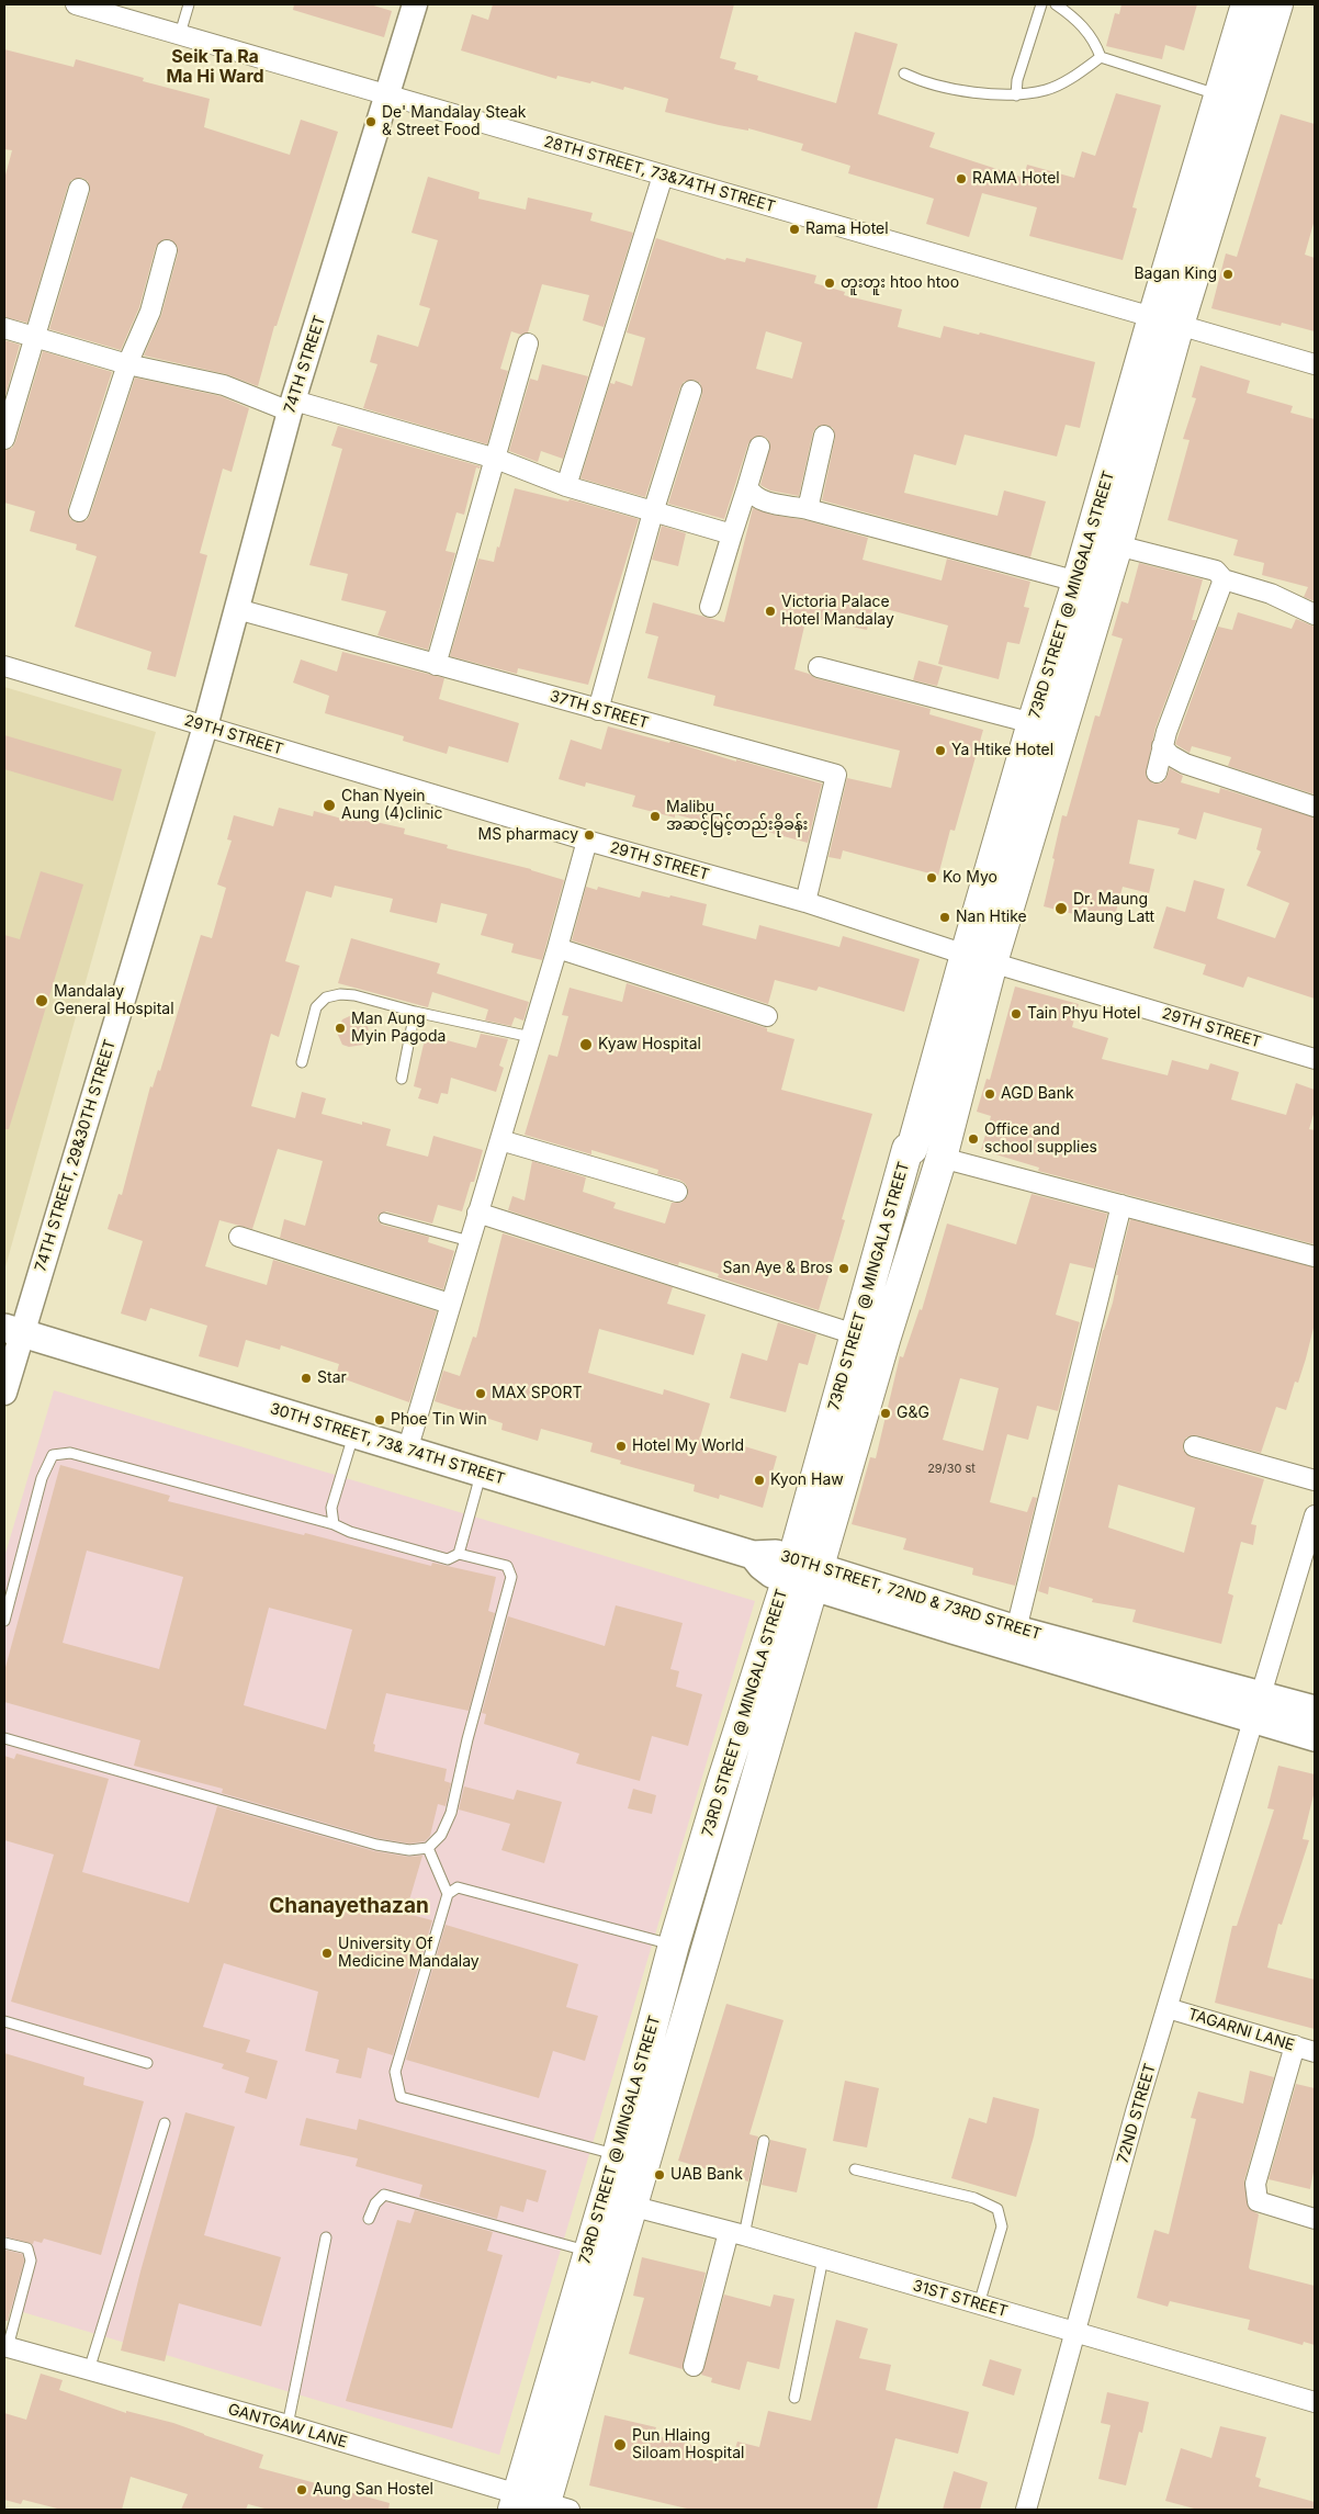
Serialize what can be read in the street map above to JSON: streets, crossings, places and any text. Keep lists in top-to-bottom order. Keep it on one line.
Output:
{"streets":{"main road":["73RD STREET @ MINGALA STREET","30TH STREET, 73& 74TH STREET","30TH STREET, 72ND & 73RD STREET"],"street":["28TH STREET, 73&74TH STREET","74TH STREET","37TH STREET","29TH STREET","74TH STREET, 29&30TH STREET","TAGARNI LANE","72ND STREET","31ST STREET","GANTGAW LANE"]},"crossings":[["28TH STREET, 73&74TH STREET","74TH STREET"],["28TH STREET, 73&74TH STREET","73RD STREET @ MINGALA STREET"],["74TH STREET","37TH STREET"],["74TH STREET","29TH STREET"],["74TH STREET","74TH STREET, 29&30TH STREET"],["73RD STREET @ MINGALA STREET","29TH STREET"],["73RD STREET @ MINGALA STREET","30TH STREET, 72ND & 73RD STREET"],["73RD STREET @ MINGALA STREET","31ST STREET"],["73RD STREET @ MINGALA STREET","GANTGAW LANE"],["37TH STREET","29TH STREET"],["29TH STREET","74TH STREET, 29&30TH STREET"],["74TH STREET, 29&30TH STREET","30TH STREET, 73& 74TH STREET"],["30TH STREET, 73& 74TH STREET","30TH STREET, 72ND & 73RD STREET"],["30TH STREET, 72ND & 73RD STREET","72ND STREET"],["TAGARNI LANE","72ND STREET"],["72ND STREET","31ST STREET"]],"districts":["Seik Ta Ra Ma Hi Ward","Chanayethazan"],"places":["De' Mandalay Steak & Street Food","RAMA Hotel","Rama Hotel","Bagan King","တူးတူး htoo htoo","Victoria Palace Hotel Mandalay","Ya Htike Hotel","Chan Nyein Aung (4)clinic","Malibu အဆင့်မြင့်တည်းခိုခန်း","MS pharmacy","Ko Myo","Dr. Maung Maung Latt","Nan Htike","Mandalay General Hospital","Tain Phyu Hotel","Man Aung Myin Pagoda","Kyaw Hospital","AGD Bank","Office and school supplies","San Aye & Bros","Star","MAX SPORT","G&G","Phoe Tin Win","Hotel My World","Kyon Haw","University Of Medicine Mandalay","UAB Bank","Pun Hlaing Siloam Hospital","Aung San Hostel"],"house_numbers":["29/30 st"]}
